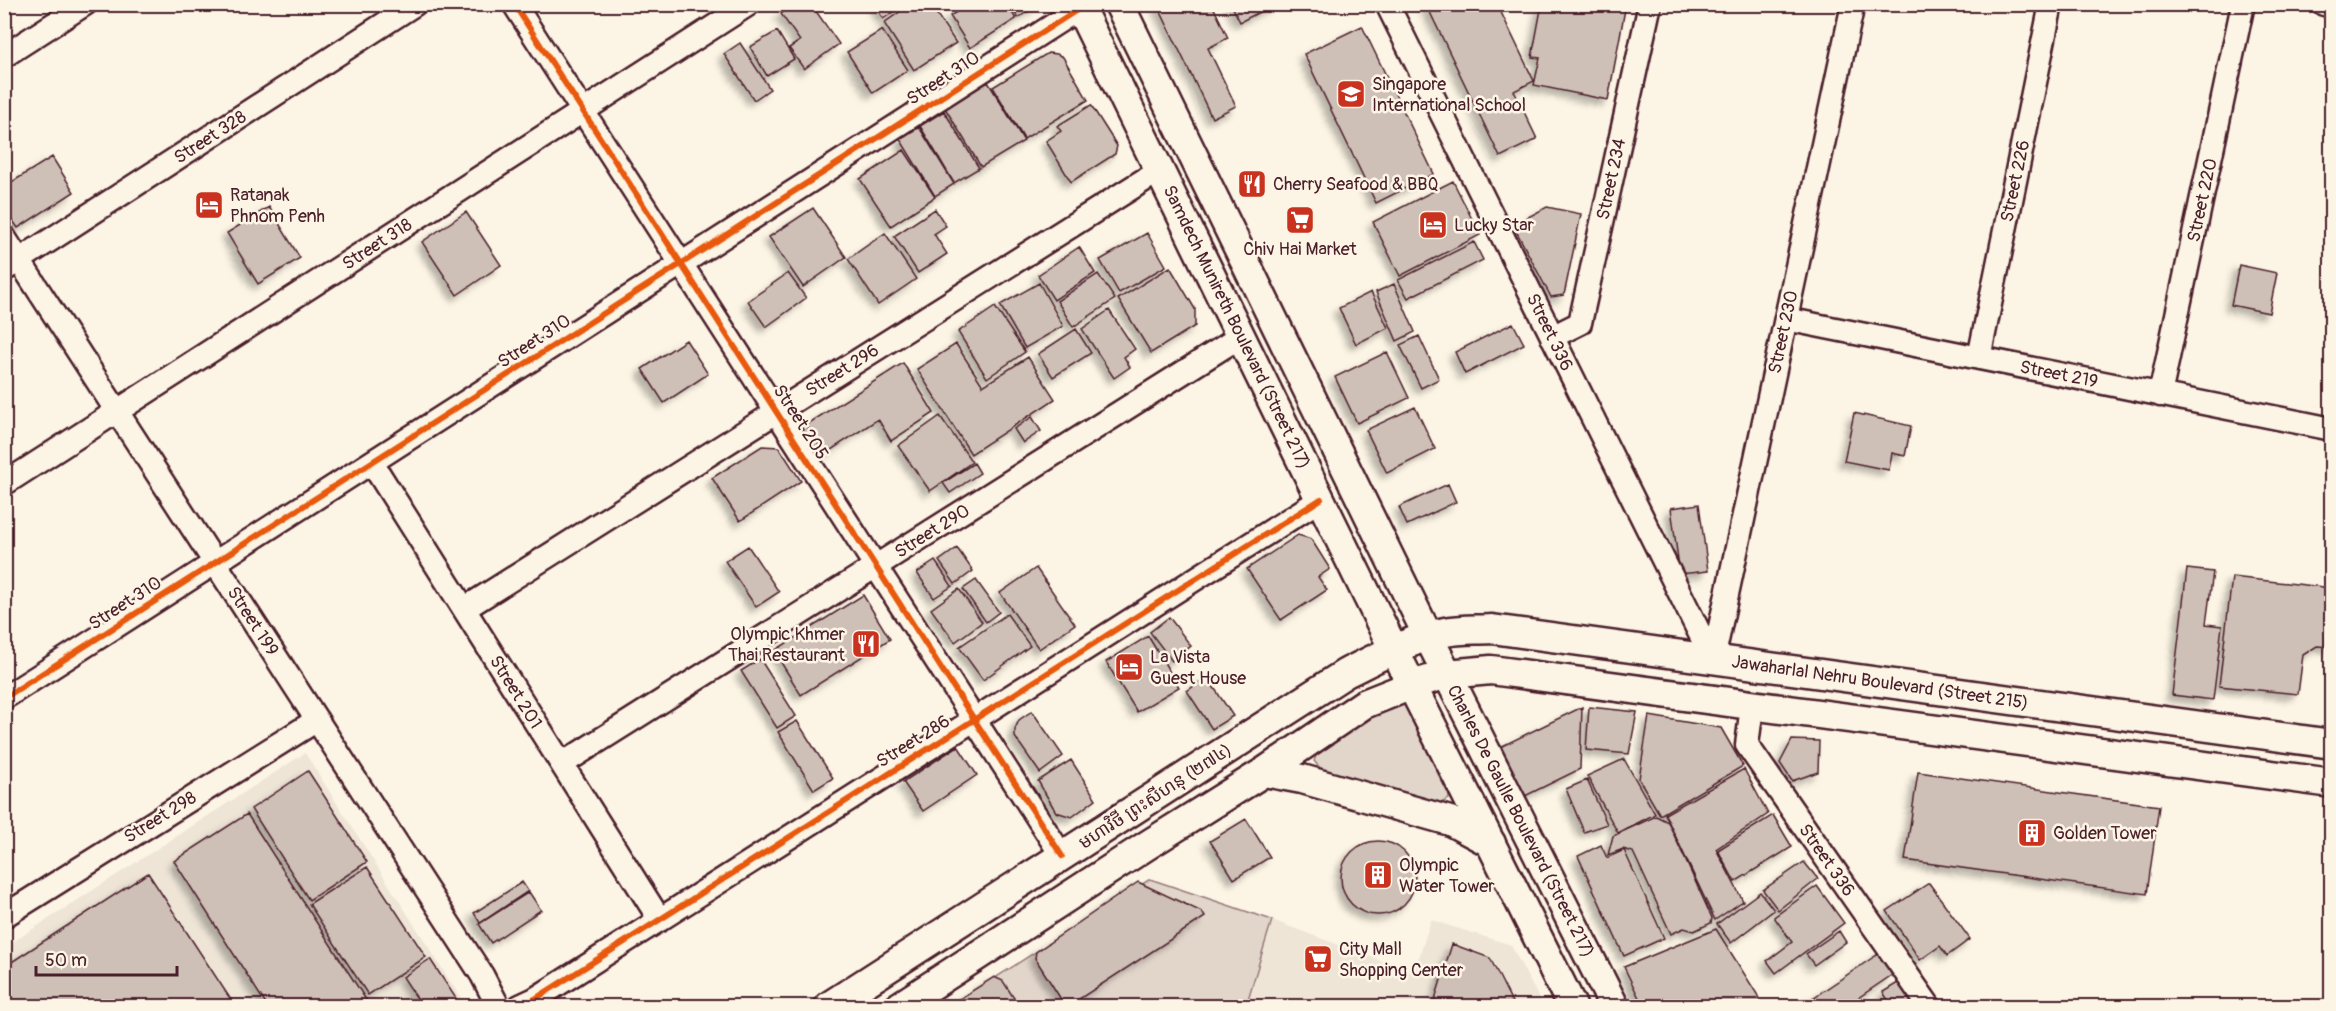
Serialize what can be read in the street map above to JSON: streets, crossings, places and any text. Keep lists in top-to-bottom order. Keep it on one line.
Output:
{"streets":{"main road":["Samdech Munireth Boulevard (Street 217)","Jawaharlal Nehru Boulevard (Street 215)","មហាវិថី ព្រះសីហនុ (២៧៤)","Charles De Gaulle Boulevard (Street 217)"],"street":["Street 310","Street 328","Street 234","Street 226","Street 220","Street 318","Street 336","Street 230","Street 296","Street 219","Street 205","Street 290","Street 199","Street 201","Street 286","Street 298"]},"crossings":[["Street 310","Samdech Munireth Boulevard (Street 217)"],["Street 310","Street 205"],["Street 310","Street 199"],["Street 310","Street 201"],["Street 328","Street 199"],["Street 234","Street 336"],["Street 226","Street 219"],["Street 220","Street 219"],["Street 318","Street 205"],["Street 318","Street 199"],["Samdech Munireth Boulevard (Street 217)","Street 296"],["Samdech Munireth Boulevard (Street 217)","Street 290"],["Samdech Munireth Boulevard (Street 217)","Jawaharlal Nehru Boulevard (Street 215)"],["Samdech Munireth Boulevard (Street 217)","Street 286"],["Samdech Munireth Boulevard (Street 217)","មហាវិថី ព្រះសីហនុ (២៧៤)"],["Samdech Munireth Boulevard (Street 217)","Charles De Gaulle Boulevard (Street 217)"],["Street 336","Street 230"],["Street 336","Jawaharlal Nehru Boulevard (Street 215)"],["Street 230","Street 219"],["Street 230","Jawaharlal Nehru Boulevard (Street 215)"],["Street 296","Street 205"],["Street 296","Street 201"],["Street 205","Street 290"],["Street 205","Street 286"],["Street 205","មហាវិថី ព្រះសីហនុ (២៧៤)"],["Street 290","Street 201"],["Street 199","Street 298"],["Jawaharlal Nehru Boulevard (Street 215)","មហាវិថី ព្រះសីហនុ (២៧៤)"],["Jawaharlal Nehru Boulevard (Street 215)","Charles De Gaulle Boulevard (Street 217)"],["Street 201","Street 286"],["មហាវិថី ព្រះសីហនុ (២៧៤)","Charles De Gaulle Boulevard (Street 217)"]],"places":{"school or university":["Singapore International School"],"restaurant":["Cherry Seafood & BBQ","Olympic Khmer Thai Restaurant"],"hotel":["Ratanak Phnom Penh","Lucky Star","La Vista Guest House"],"supermarket":["Chiv Hai Market","City Mall Shopping Center"],"building":["Golden Tower","Olympic Water Tower"]},"scale_bar":"50 m"}
